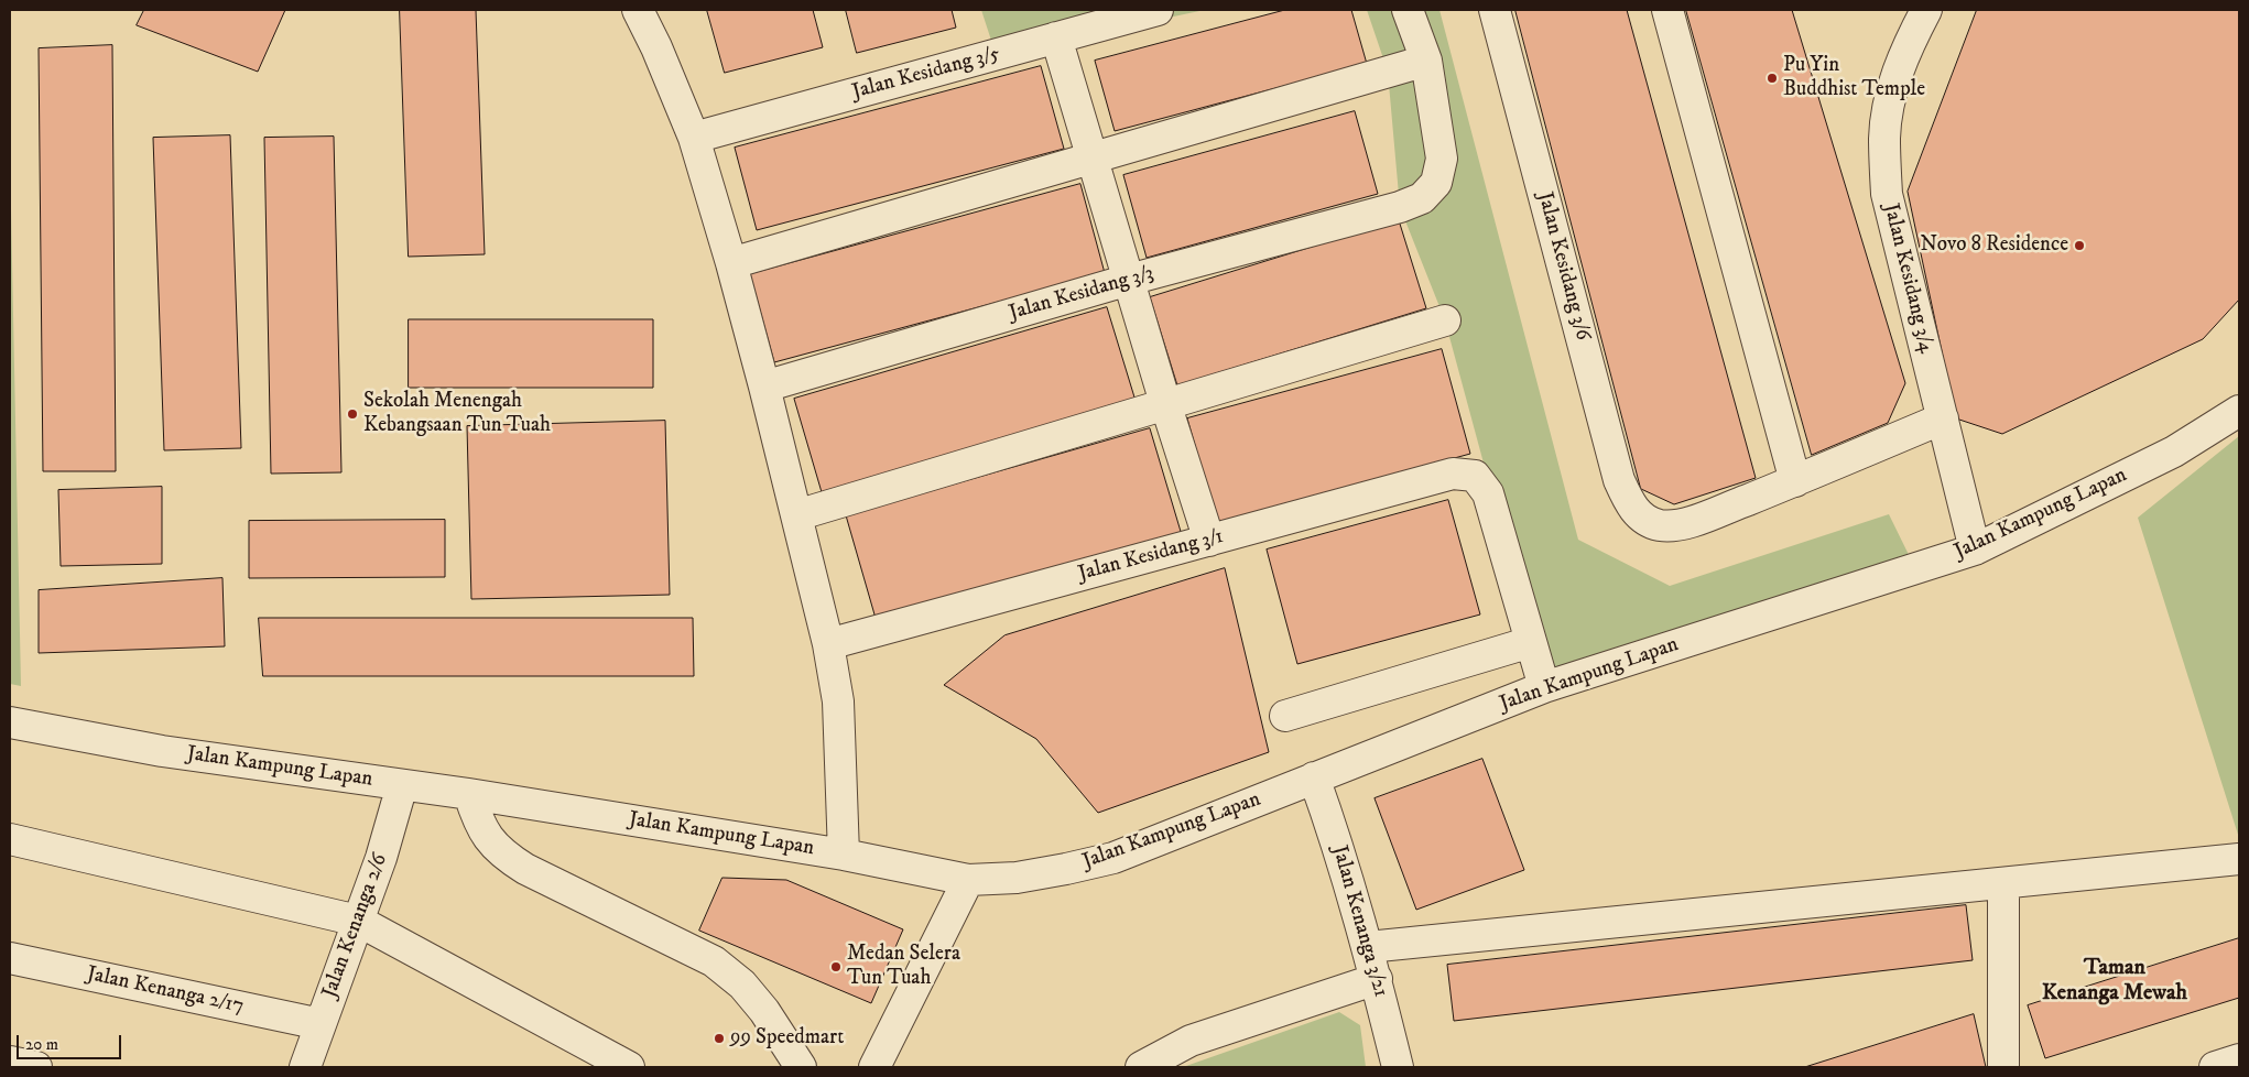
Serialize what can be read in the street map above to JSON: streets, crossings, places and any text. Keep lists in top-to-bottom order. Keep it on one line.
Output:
{"streets":{"street":["Jalan Kesidang 3/5","Jalan Kesidang 3/6","Jalan Kesidang 3/4","Jalan Kesidang 3/3","Jalan Kampung Lapan","Jalan Kesidang 3/1","Jalan Kenanga 3/21","Jalan Kenanga 2/6","Jalan Kenanga 2/17"]},"crossings":[["Jalan Kesidang 3/4","Jalan Kampung Lapan"],["Jalan Kampung Lapan","Jalan Kenanga 3/21"],["Jalan Kampung Lapan","Jalan Kenanga 2/6"],["Jalan Kenanga 2/6","Jalan Kenanga 2/17"]],"districts":["Taman Kenanga Mewah"],"places":["Pu Yin Buddhist Temple","Novo 8 Residence","Sekolah Menengah Kebangsaan Tun Tuah","Medan Selera Tun Tuah","99 Speedmart"],"scale_bar":"20 m"}
